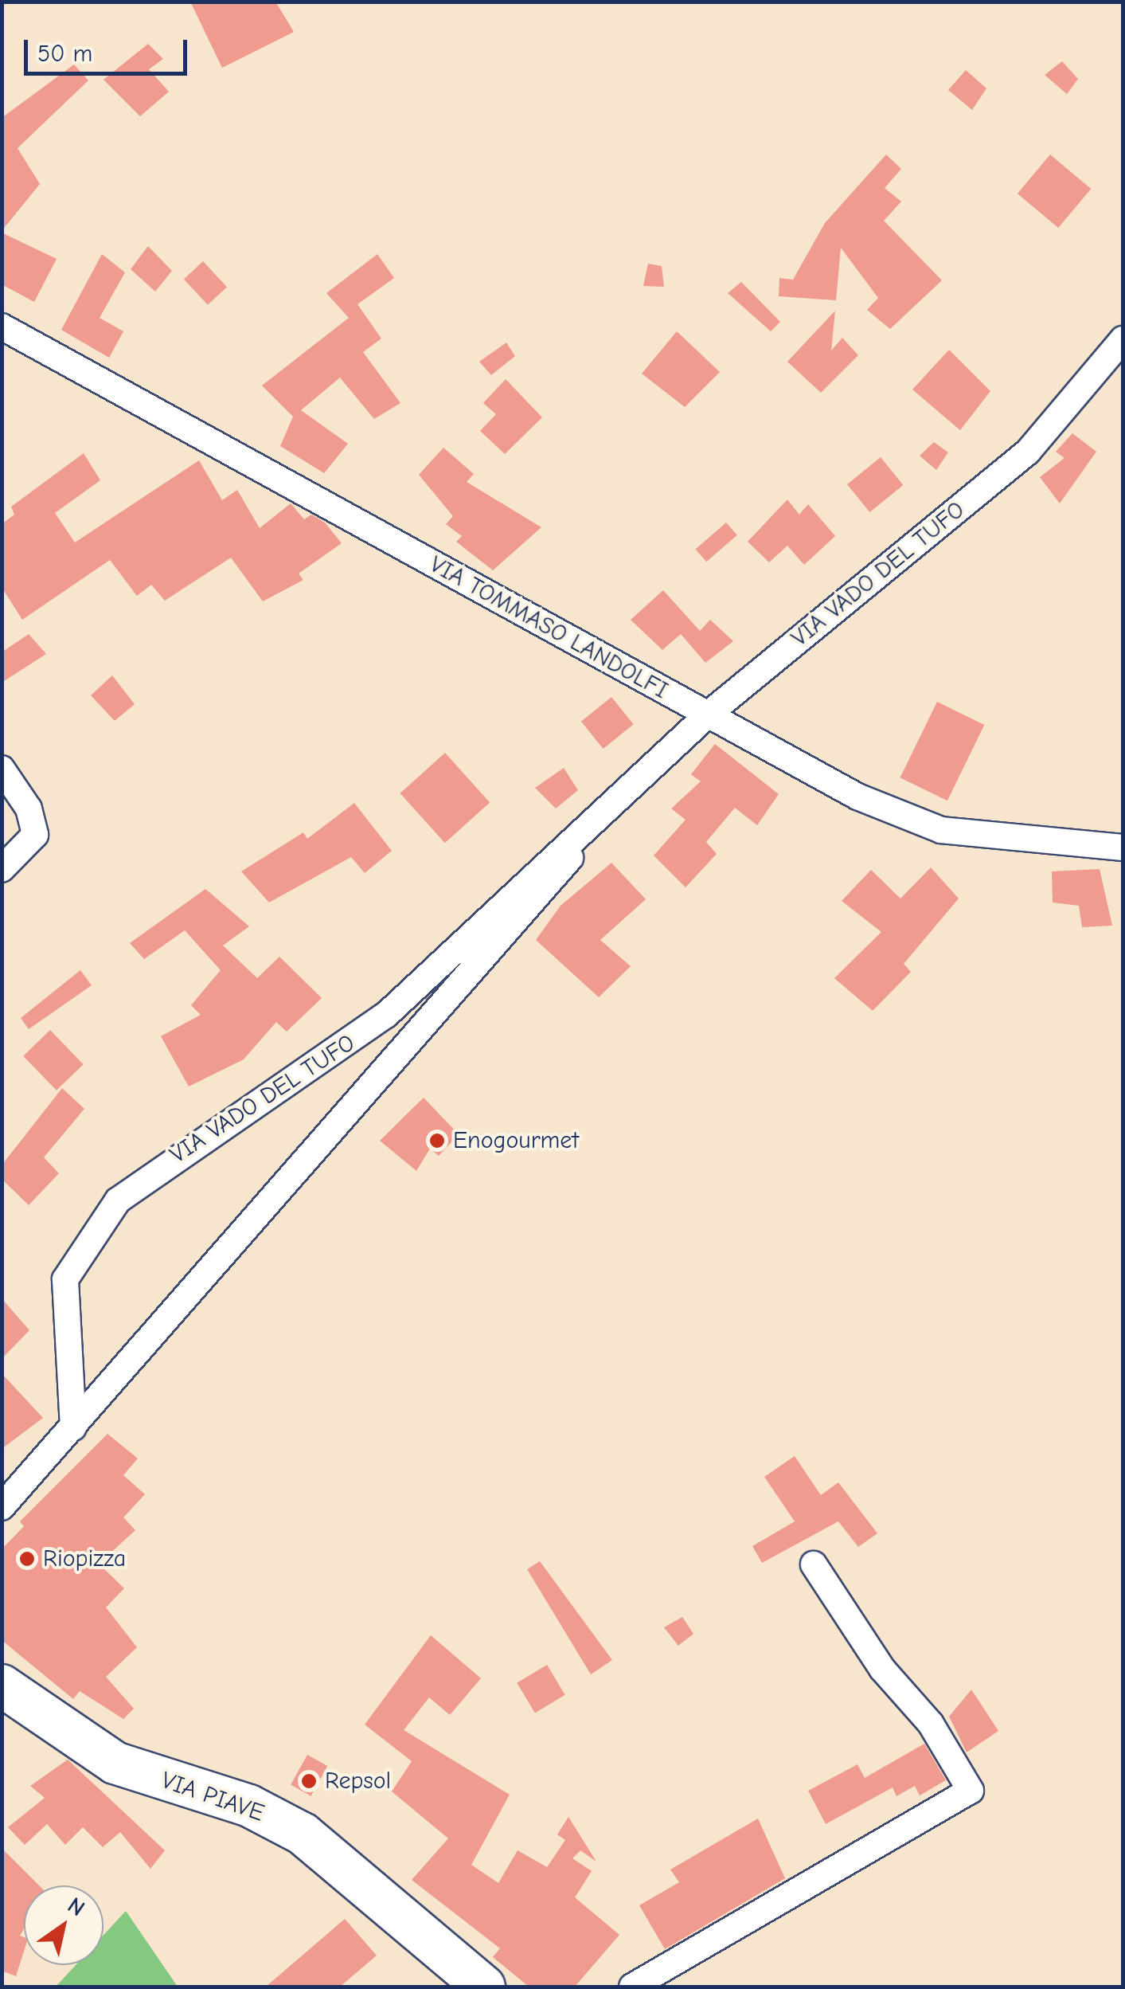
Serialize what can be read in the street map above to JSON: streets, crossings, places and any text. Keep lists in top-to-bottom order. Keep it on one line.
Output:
{"streets":{"main road":["VIA PIAVE"],"street":["VIA VADO DEL TUFO","VIA TOMMASO LANDOLFI"]},"crossings":[["VIA VADO DEL TUFO","VIA TOMMASO LANDOLFI"]],"places":["Enogourmet","Riopizza","Repsol"],"scale_bar":"50 m","north":"top right"}
